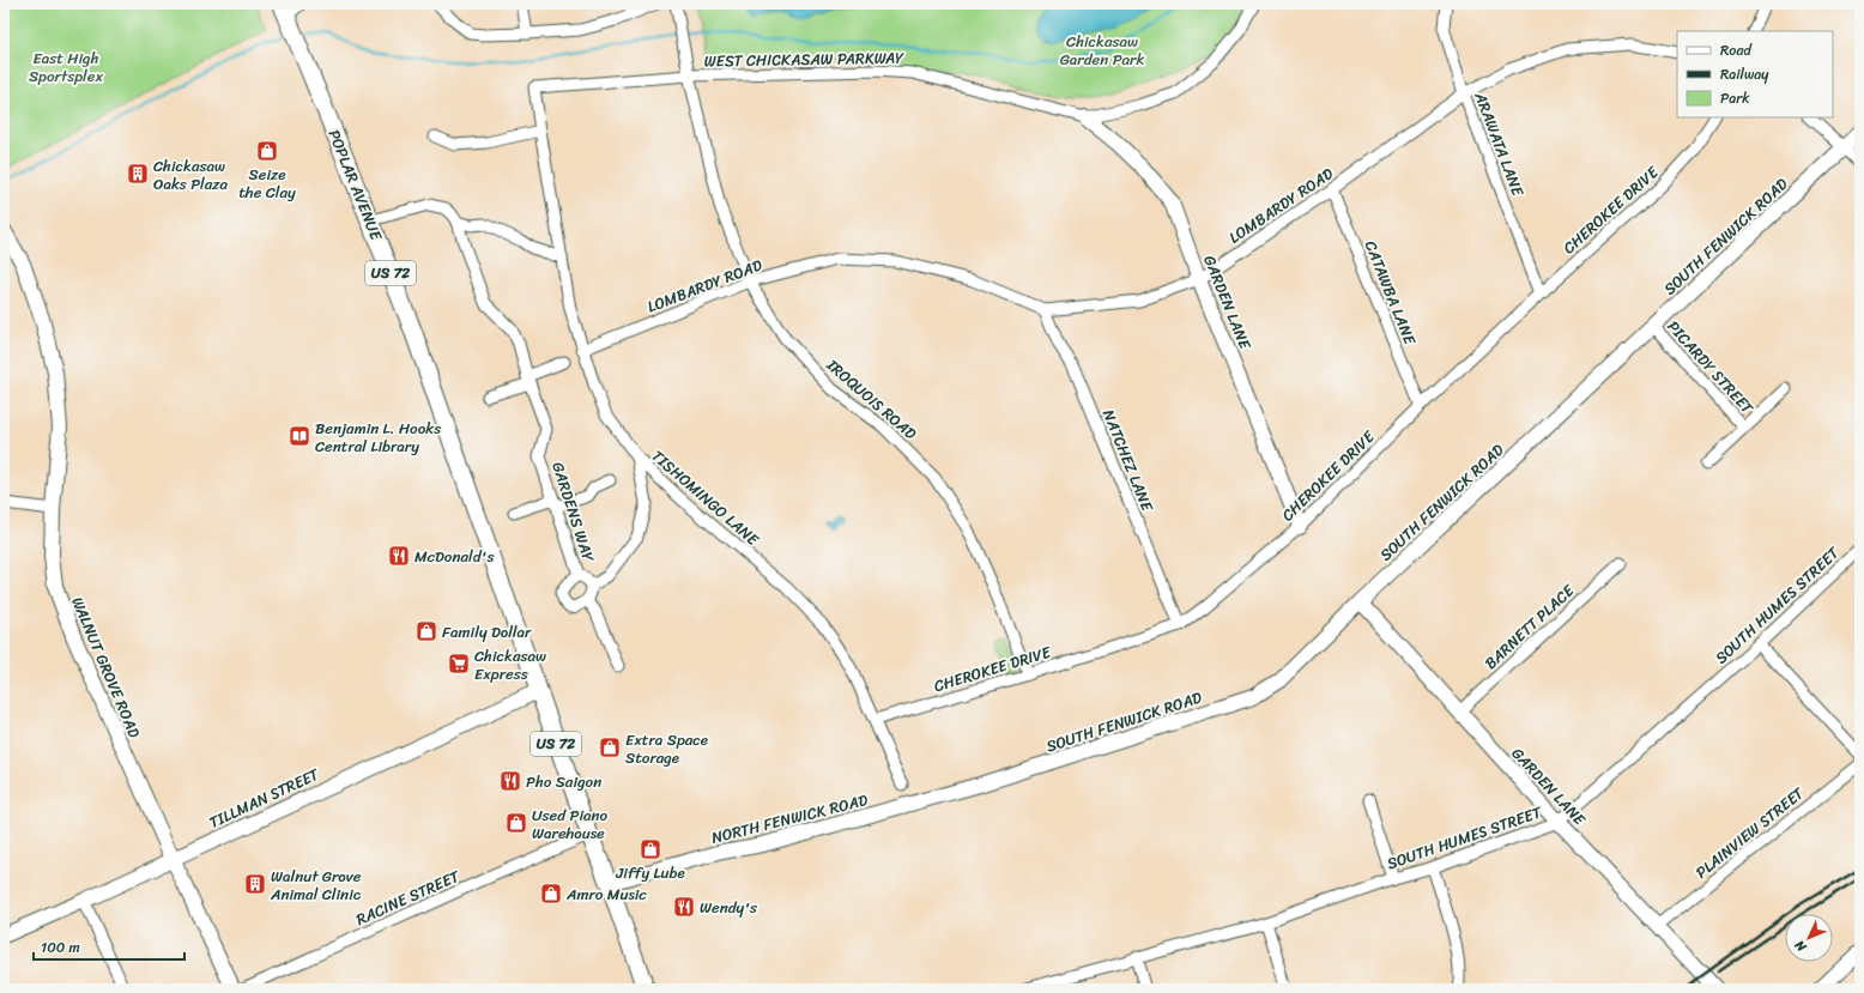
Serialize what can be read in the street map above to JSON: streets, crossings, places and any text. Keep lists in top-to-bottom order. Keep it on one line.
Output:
{"streets":{"main road":["POPLAR AVENUE","US 72"],"street":["WEST CHICKASAW PARKWAY","ARAWATA LANE","LOMBARDY ROAD","CHEROKEE DRIVE","SOUTH FENWICK ROAD","CATAWBA LANE","GARDEN LANE","PICARDY STREET","IROQUOIS ROAD","NATCHEZ LANE","TISHOMINGO LANE","GARDENS WAY","SOUTH HUMES STREET","BARNETT PLACE","WALNUT GROVE ROAD","TILLMAN STREET","NORTH FENWICK ROAD","PLAINVIEW STREET","RACINE STREET"]},"crossings":[["WEST CHICKASAW PARKWAY","GARDEN LANE"],["WEST CHICKASAW PARKWAY","IROQUOIS ROAD"],["WEST CHICKASAW PARKWAY","TISHOMINGO LANE"],["ARAWATA LANE","LOMBARDY ROAD"],["ARAWATA LANE","CHEROKEE DRIVE"],["POPLAR AVENUE","TILLMAN STREET"],["POPLAR AVENUE","NORTH FENWICK ROAD"],["POPLAR AVENUE","RACINE STREET"],["LOMBARDY ROAD","CATAWBA LANE"],["LOMBARDY ROAD","GARDEN LANE"],["LOMBARDY ROAD","IROQUOIS ROAD"],["LOMBARDY ROAD","NATCHEZ LANE"],["LOMBARDY ROAD","TISHOMINGO LANE"],["CHEROKEE DRIVE","CATAWBA LANE"],["CHEROKEE DRIVE","GARDEN LANE"],["CHEROKEE DRIVE","IROQUOIS ROAD"],["CHEROKEE DRIVE","NATCHEZ LANE"],["CHEROKEE DRIVE","TISHOMINGO LANE"],["SOUTH FENWICK ROAD","GARDEN LANE"],["SOUTH FENWICK ROAD","PICARDY STREET"],["SOUTH FENWICK ROAD","NORTH FENWICK ROAD"],["GARDEN LANE","SOUTH HUMES STREET"],["GARDEN LANE","BARNETT PLACE"],["GARDEN LANE","PLAINVIEW STREET"],["WALNUT GROVE ROAD","TILLMAN STREET"]],"parks":["Chickasaw Garden Park","East High Sportsplex"],"places":{"shop":["Seize the Clay","Family Dollar","Extra Space Storage","Used Piano Warehouse","Jiffy Lube","Amro Music"],"building":["Chickasaw Oaks Plaza","Walnut Grove Animal Clinic"],"library":["Benjamin L. Hooks Central Library"],"restaurant":["McDonald's","Pho Saigon","Wendy's"],"supermarket":["Chickasaw Express"]},"legend":["Road","Railway","Park"],"scale_bar":"100 m","north":"bottom left"}
